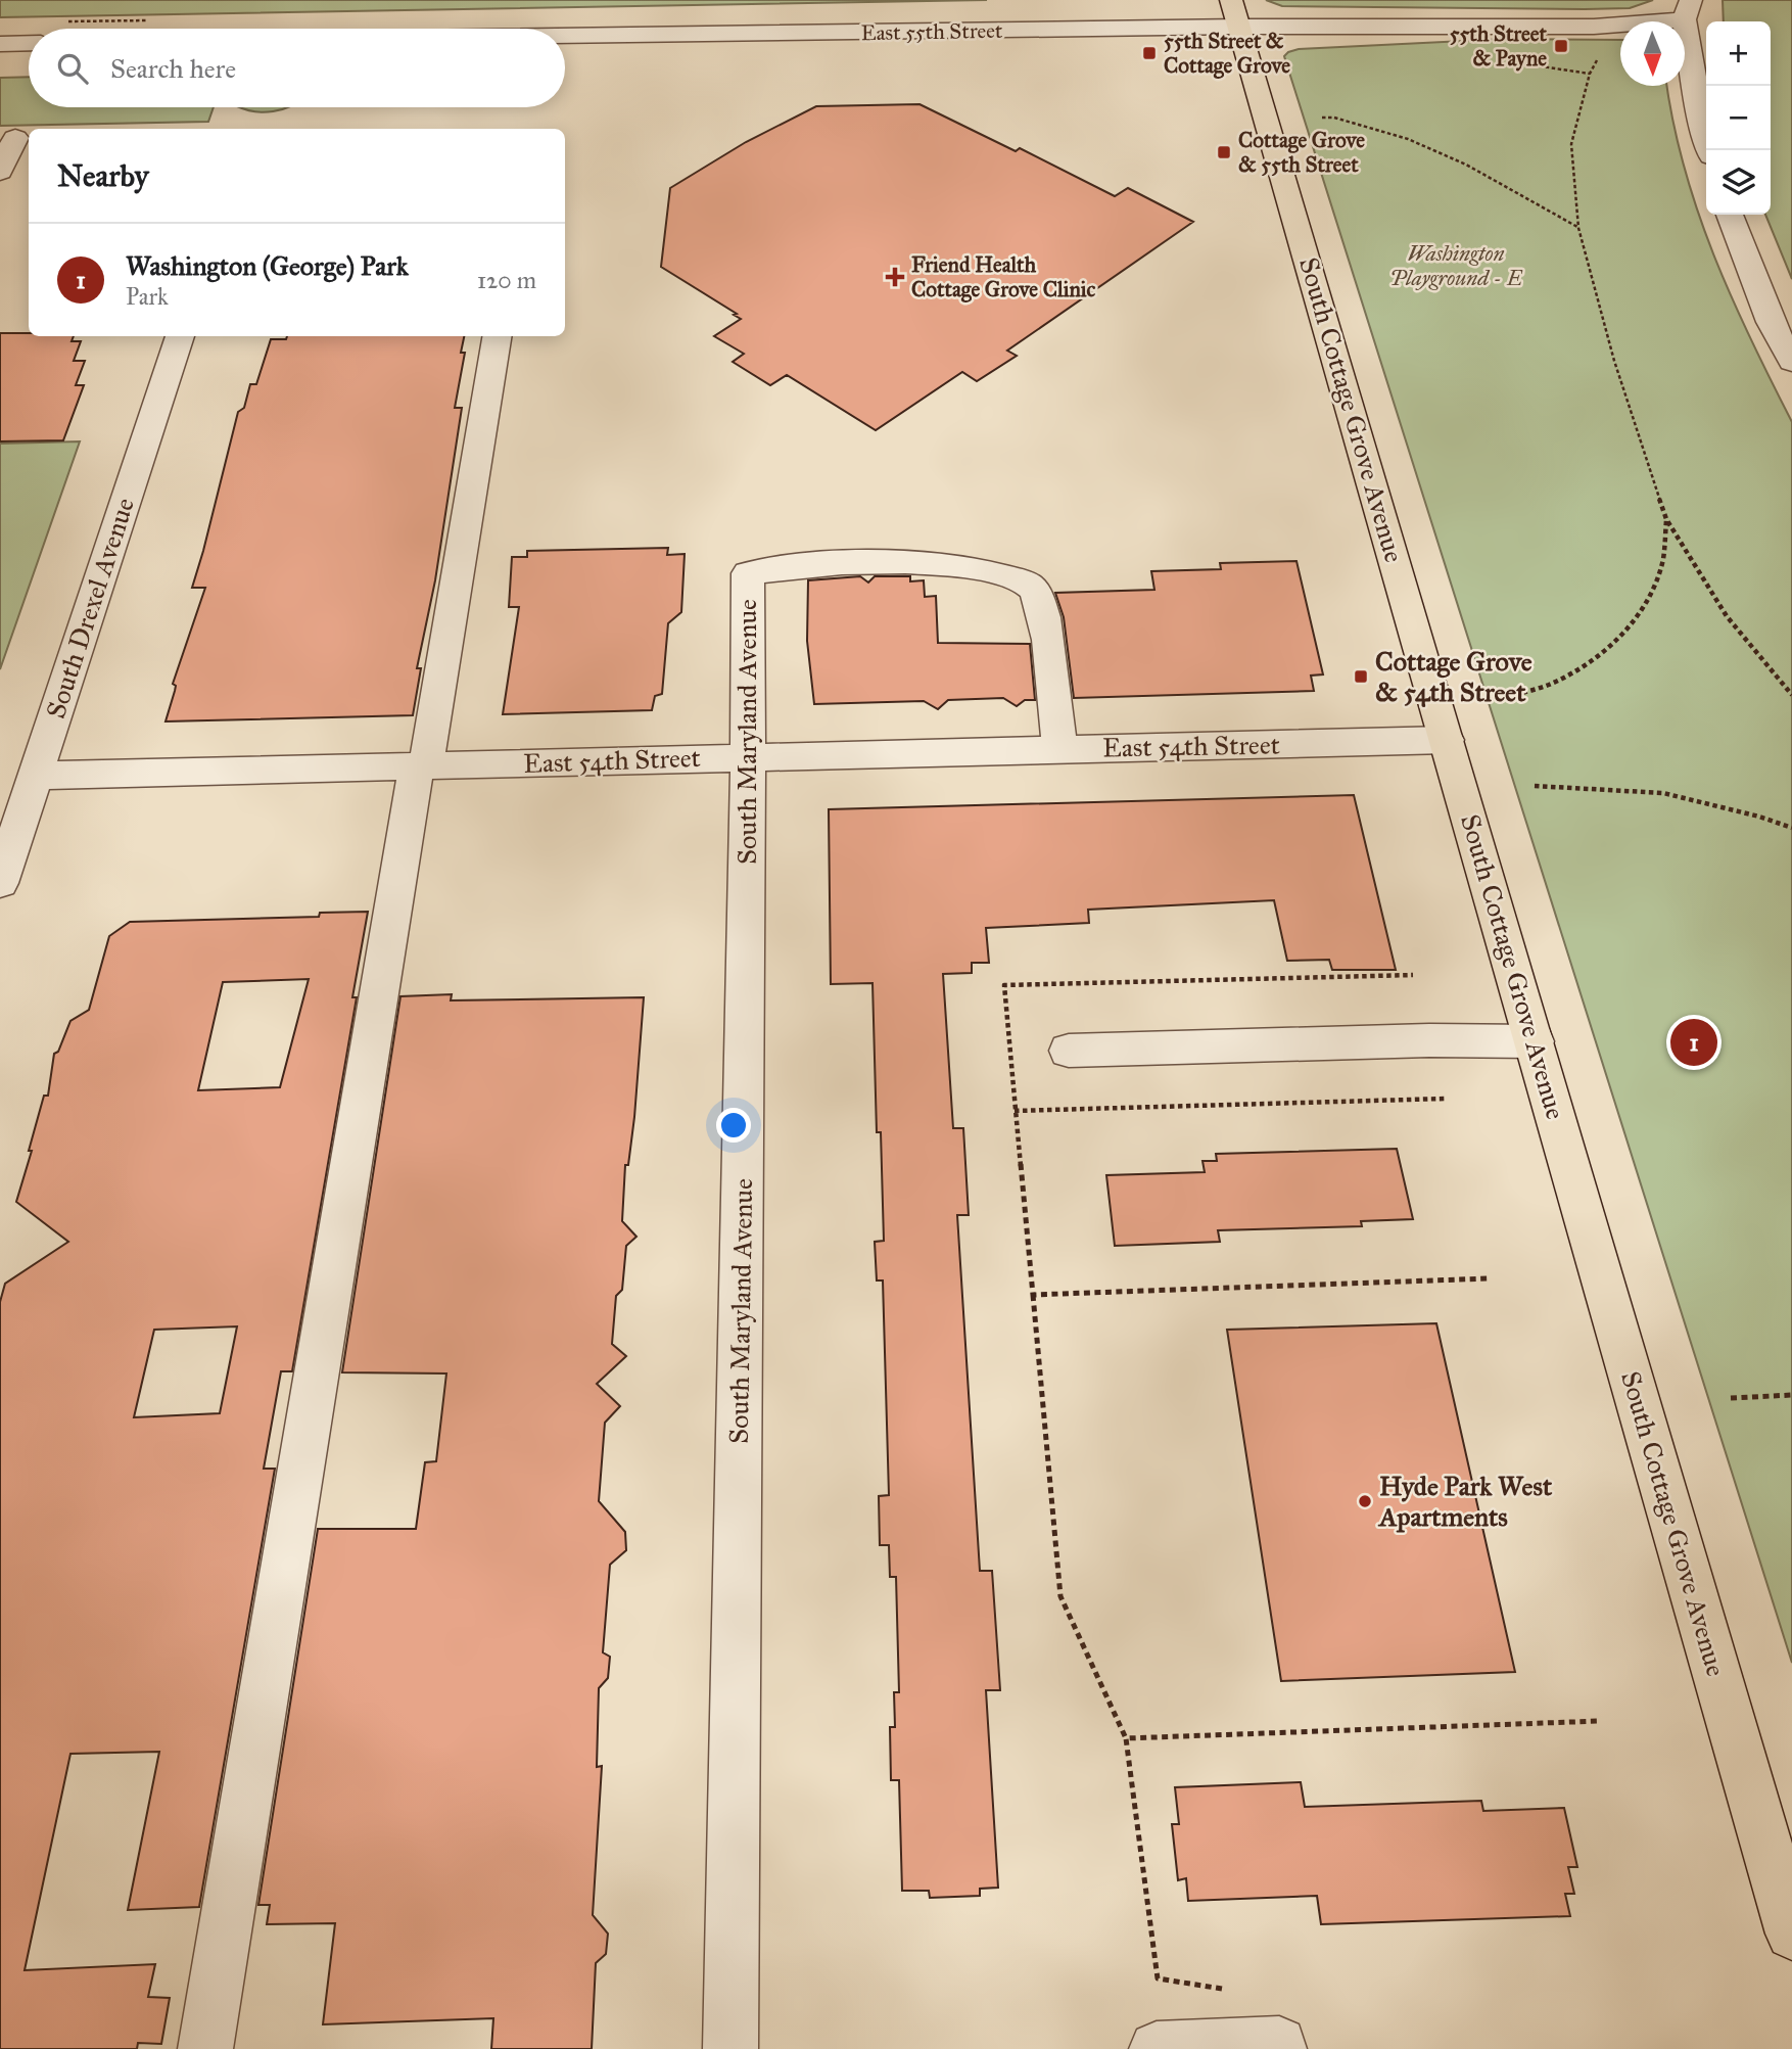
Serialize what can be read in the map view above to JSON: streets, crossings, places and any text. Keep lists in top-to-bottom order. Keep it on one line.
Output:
{"streets":{"main road":["South Cottage Grove Avenue"],"street":["East 55th Street","South Drexel Avenue","South Maryland Avenue","East 54th Street"]},"crossings":[["East 55th Street","South Cottage Grove Avenue"],["South Cottage Grove Avenue","East 54th Street"],["South Drexel Avenue","East 54th Street"],["South Maryland Avenue","East 54th Street"]],"parks":["Washington Playground - E"],"places":{"transit":["55th Street & Payne","55th Street & Cottage Grove","Cottage Grove & 55th Street","Cottage Grove & 54th Street"],"health":["Friend Health Cottage Grove Clinic"],"other":["Hyde Park West Apartments"]},"north":"bottom","page":{"map_buttons":["+","−"],"search":"Search here","heading":"Nearby","list":[{"mark":"1","name":"Washington (George) Park","note":"Park","value":"120 m"}],"pins":"1"}}
